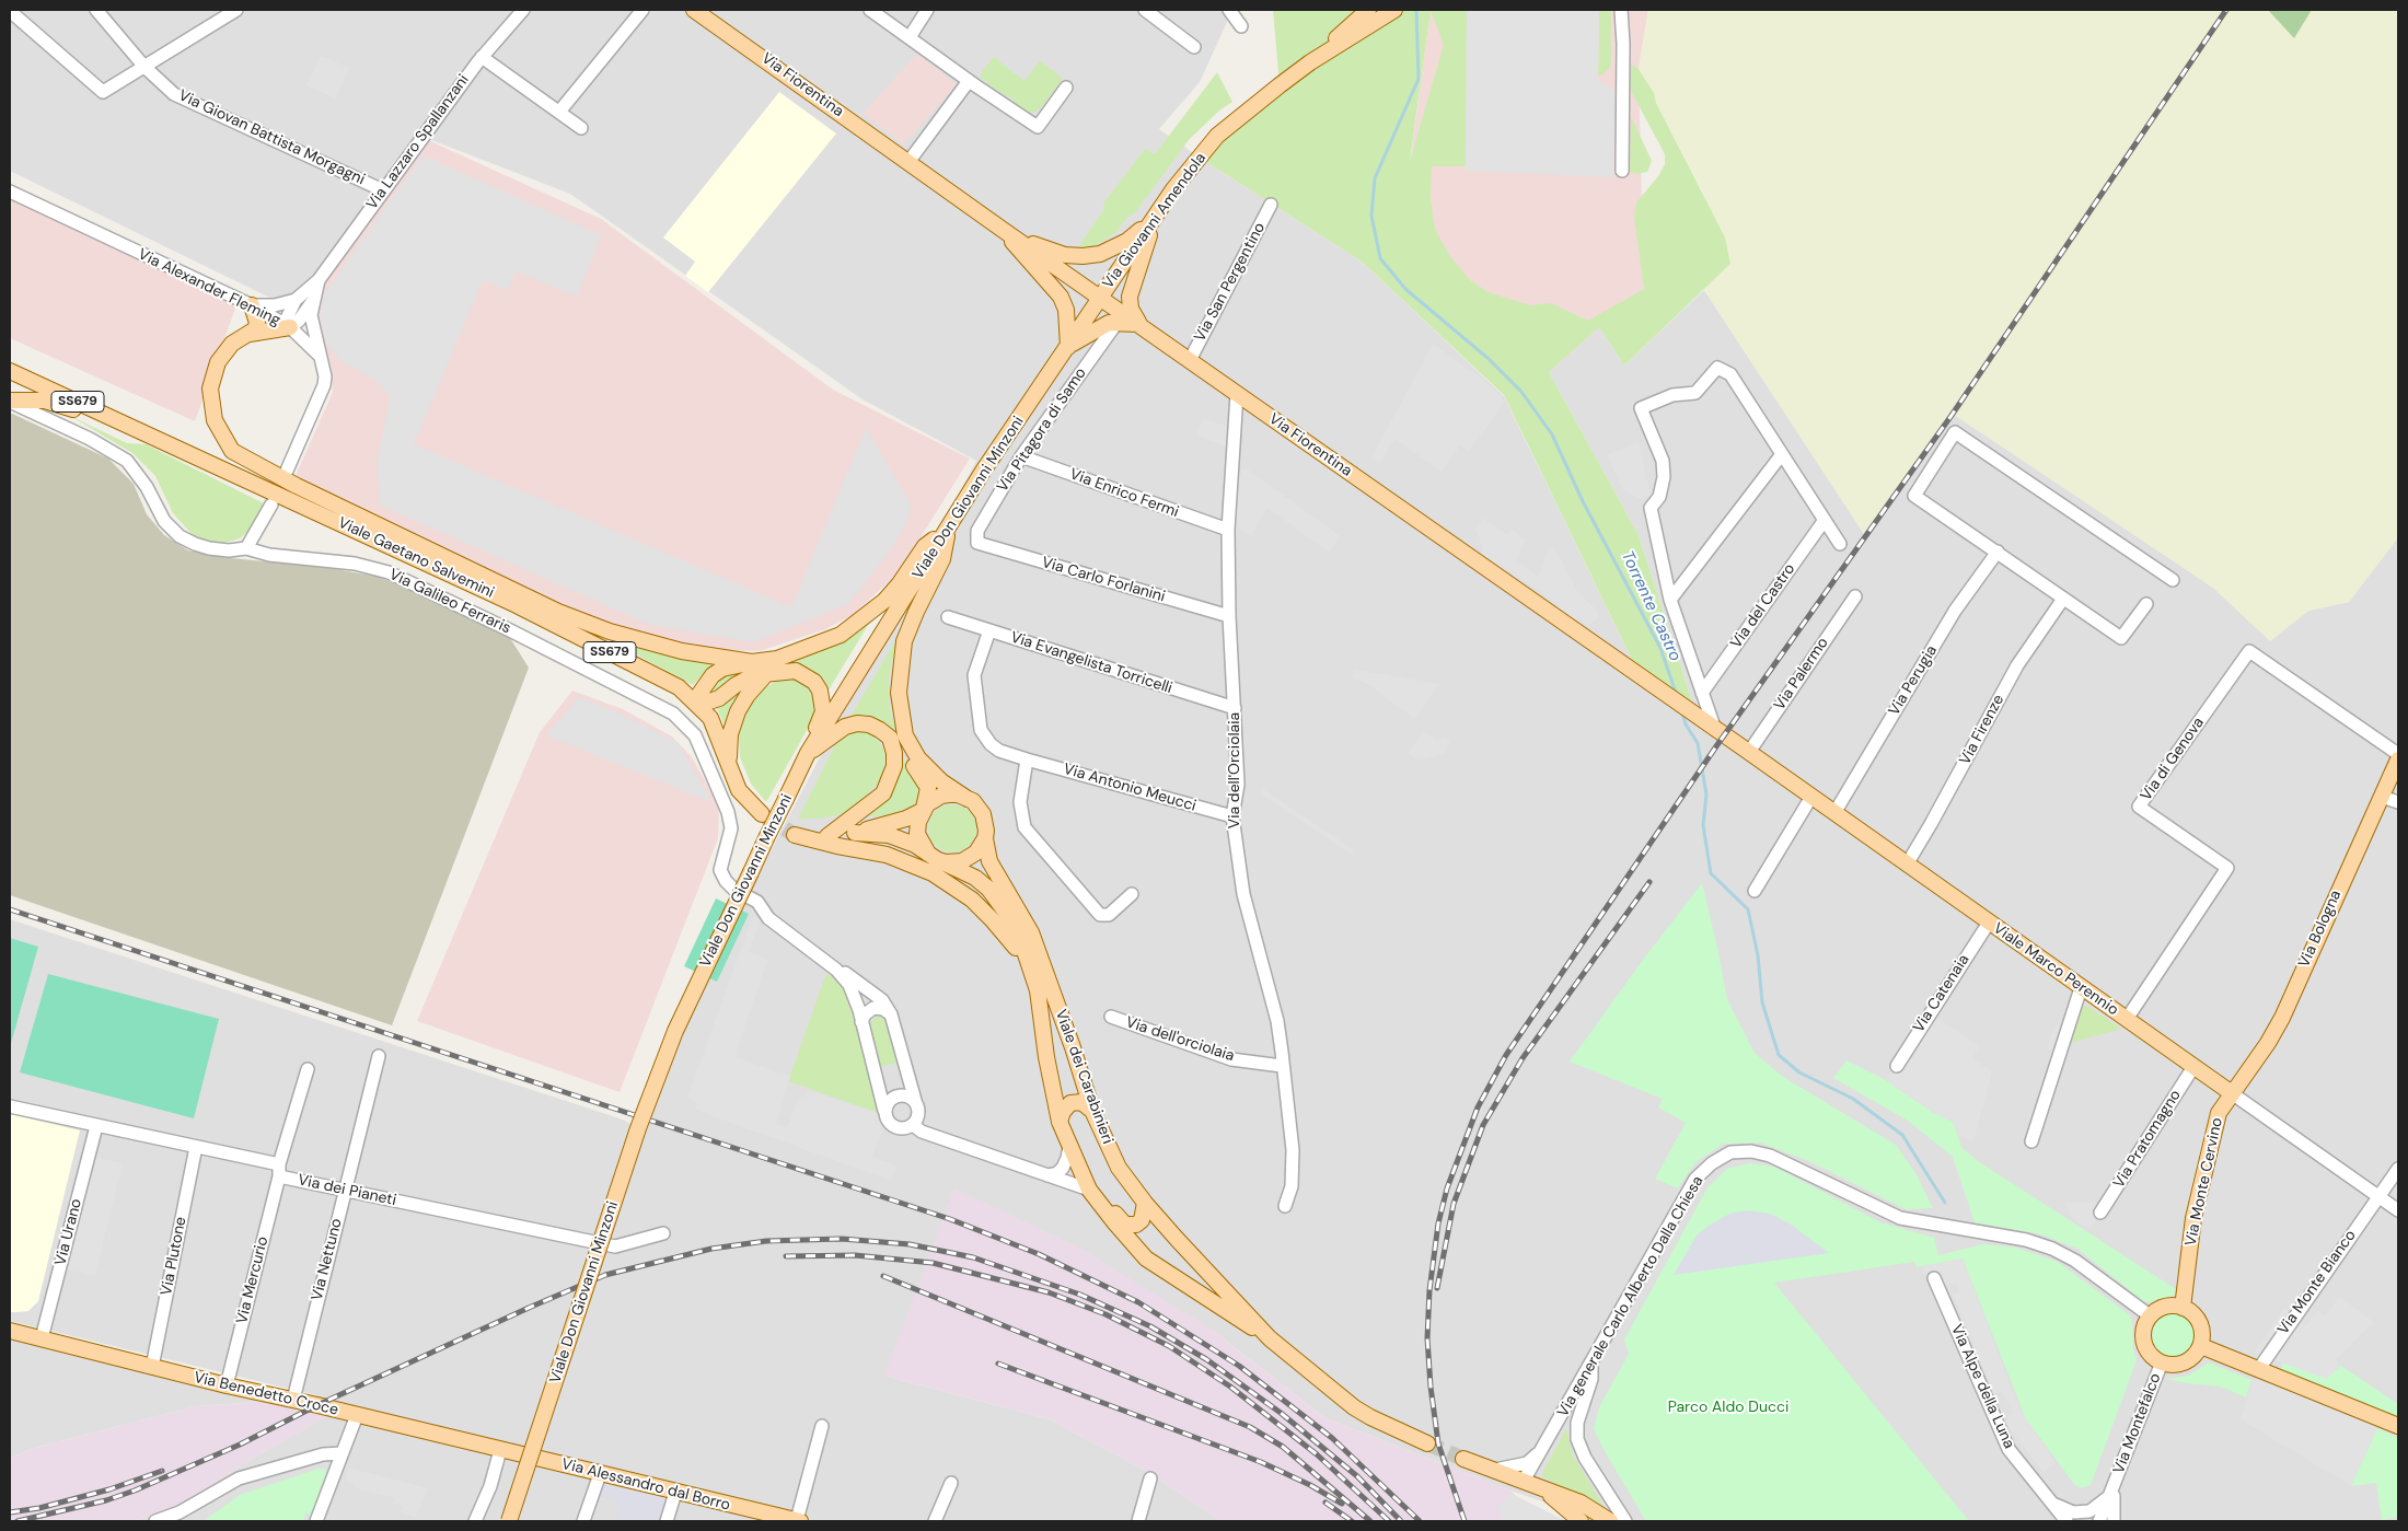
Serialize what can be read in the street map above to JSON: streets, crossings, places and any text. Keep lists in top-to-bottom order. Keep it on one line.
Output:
{"streets":{"main road":["Via Fiorentina","Via Giovanni Amendola","SS679","Viale Don Giovanni Minzoni","Viale Gaetano Salvemini","Via Bologna","Viale Marco Perennio","Viale dei Carabinieri","Via Monte Cervino","Via Benedetto Croce","Via Alessandro dal Borro"],"street":["Via Giovan Battista Morgagni","Via Lazzaro Spallanzani","Via San Pergentino","Via Alexander Fleming","Via Pitagora di Samo","Via Enrico Fermi","Via Carlo Forlanini","Via Galileo Ferraris","Via del Castro","Via Evangelista Torricelli","Via Palermo","Via Perugia","Via Firenze","Via di Genova","Via dell'Orciolaia","Via Antonio Meucci","Via Catenaia","Via dell'orciolaia","Via Pratomagno","Via dei Pianeti","Via Urano","Via Plutone","Via Nettuno","Via Mercurio","Via Monte Bianco","Via generale Carlo Alberto Dalla Chiesa","Via Alpe della Luna","Via Montefalco"]},"crossings":[["Via Fiorentina","Via Giovanni Amendola"],["Via Fiorentina","Via San Pergentino"],["Via Fiorentina","Viale Don Giovanni Minzoni"],["Via Fiorentina","Via dell'Orciolaia"],["Via Fiorentina","Viale Marco Perennio"],["Via Giovan Battista Morgagni","Via Lazzaro Spallanzani"],["Via Lazzaro Spallanzani","Via Alexander Fleming"],["Via Giovanni Amendola","Viale Don Giovanni Minzoni"],["Via Pitagora di Samo","Via Enrico Fermi"],["Via Pitagora di Samo","Via Carlo Forlanini"],["Via Enrico Fermi","Via dell'Orciolaia"],["Via Carlo Forlanini","Via dell'Orciolaia"],["Via Evangelista Torricelli","Via dell'Orciolaia"],["Via Evangelista Torricelli","Via Antonio Meucci"],["Via Palermo","Viale Marco Perennio"],["Via Perugia","Viale Marco Perennio"],["Via Firenze","Viale Marco Perennio"],["Via di Genova","Viale Marco Perennio"],["Via dell'Orciolaia","Via Antonio Meucci"],["Via dell'Orciolaia","Via dell'orciolaia"],["Via Bologna","Viale Marco Perennio"],["Via Bologna","Via Monte Cervino"],["Viale Marco Perennio","Via Catenaia"],["Viale Marco Perennio","Via Pratomagno"],["Viale Marco Perennio","Via Monte Cervino"],["Viale Marco Perennio","Via Monte Bianco"],["Via Monte Cervino","Via generale Carlo Alberto Dalla Chiesa"],["Via Monte Cervino","Via Montefalco"],["Via dei Pianeti","Via Urano"],["Via dei Pianeti","Via Plutone"],["Via dei Pianeti","Via Nettuno"],["Via dei Pianeti","Via Mercurio"],["Via Urano","Via Benedetto Croce"],["Via Plutone","Via Benedetto Croce"],["Via Nettuno","Via Benedetto Croce"],["Via Mercurio","Via Benedetto Croce"],["Via generale Carlo Alberto Dalla Chiesa","Via Montefalco"],["Via Alpe della Luna","Via Montefalco"],["Via Benedetto Croce","Via Alessandro dal Borro"]],"water":["Torrente Castro"],"parks":["Parco Aldo Ducci"]}
